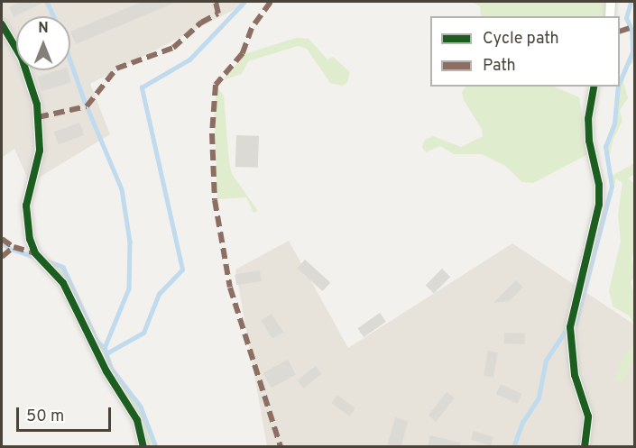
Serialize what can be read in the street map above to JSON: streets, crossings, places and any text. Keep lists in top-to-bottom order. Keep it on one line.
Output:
{"legend":["Cycle path","Path"],"scale_bar":"50 m","north":"top"}
